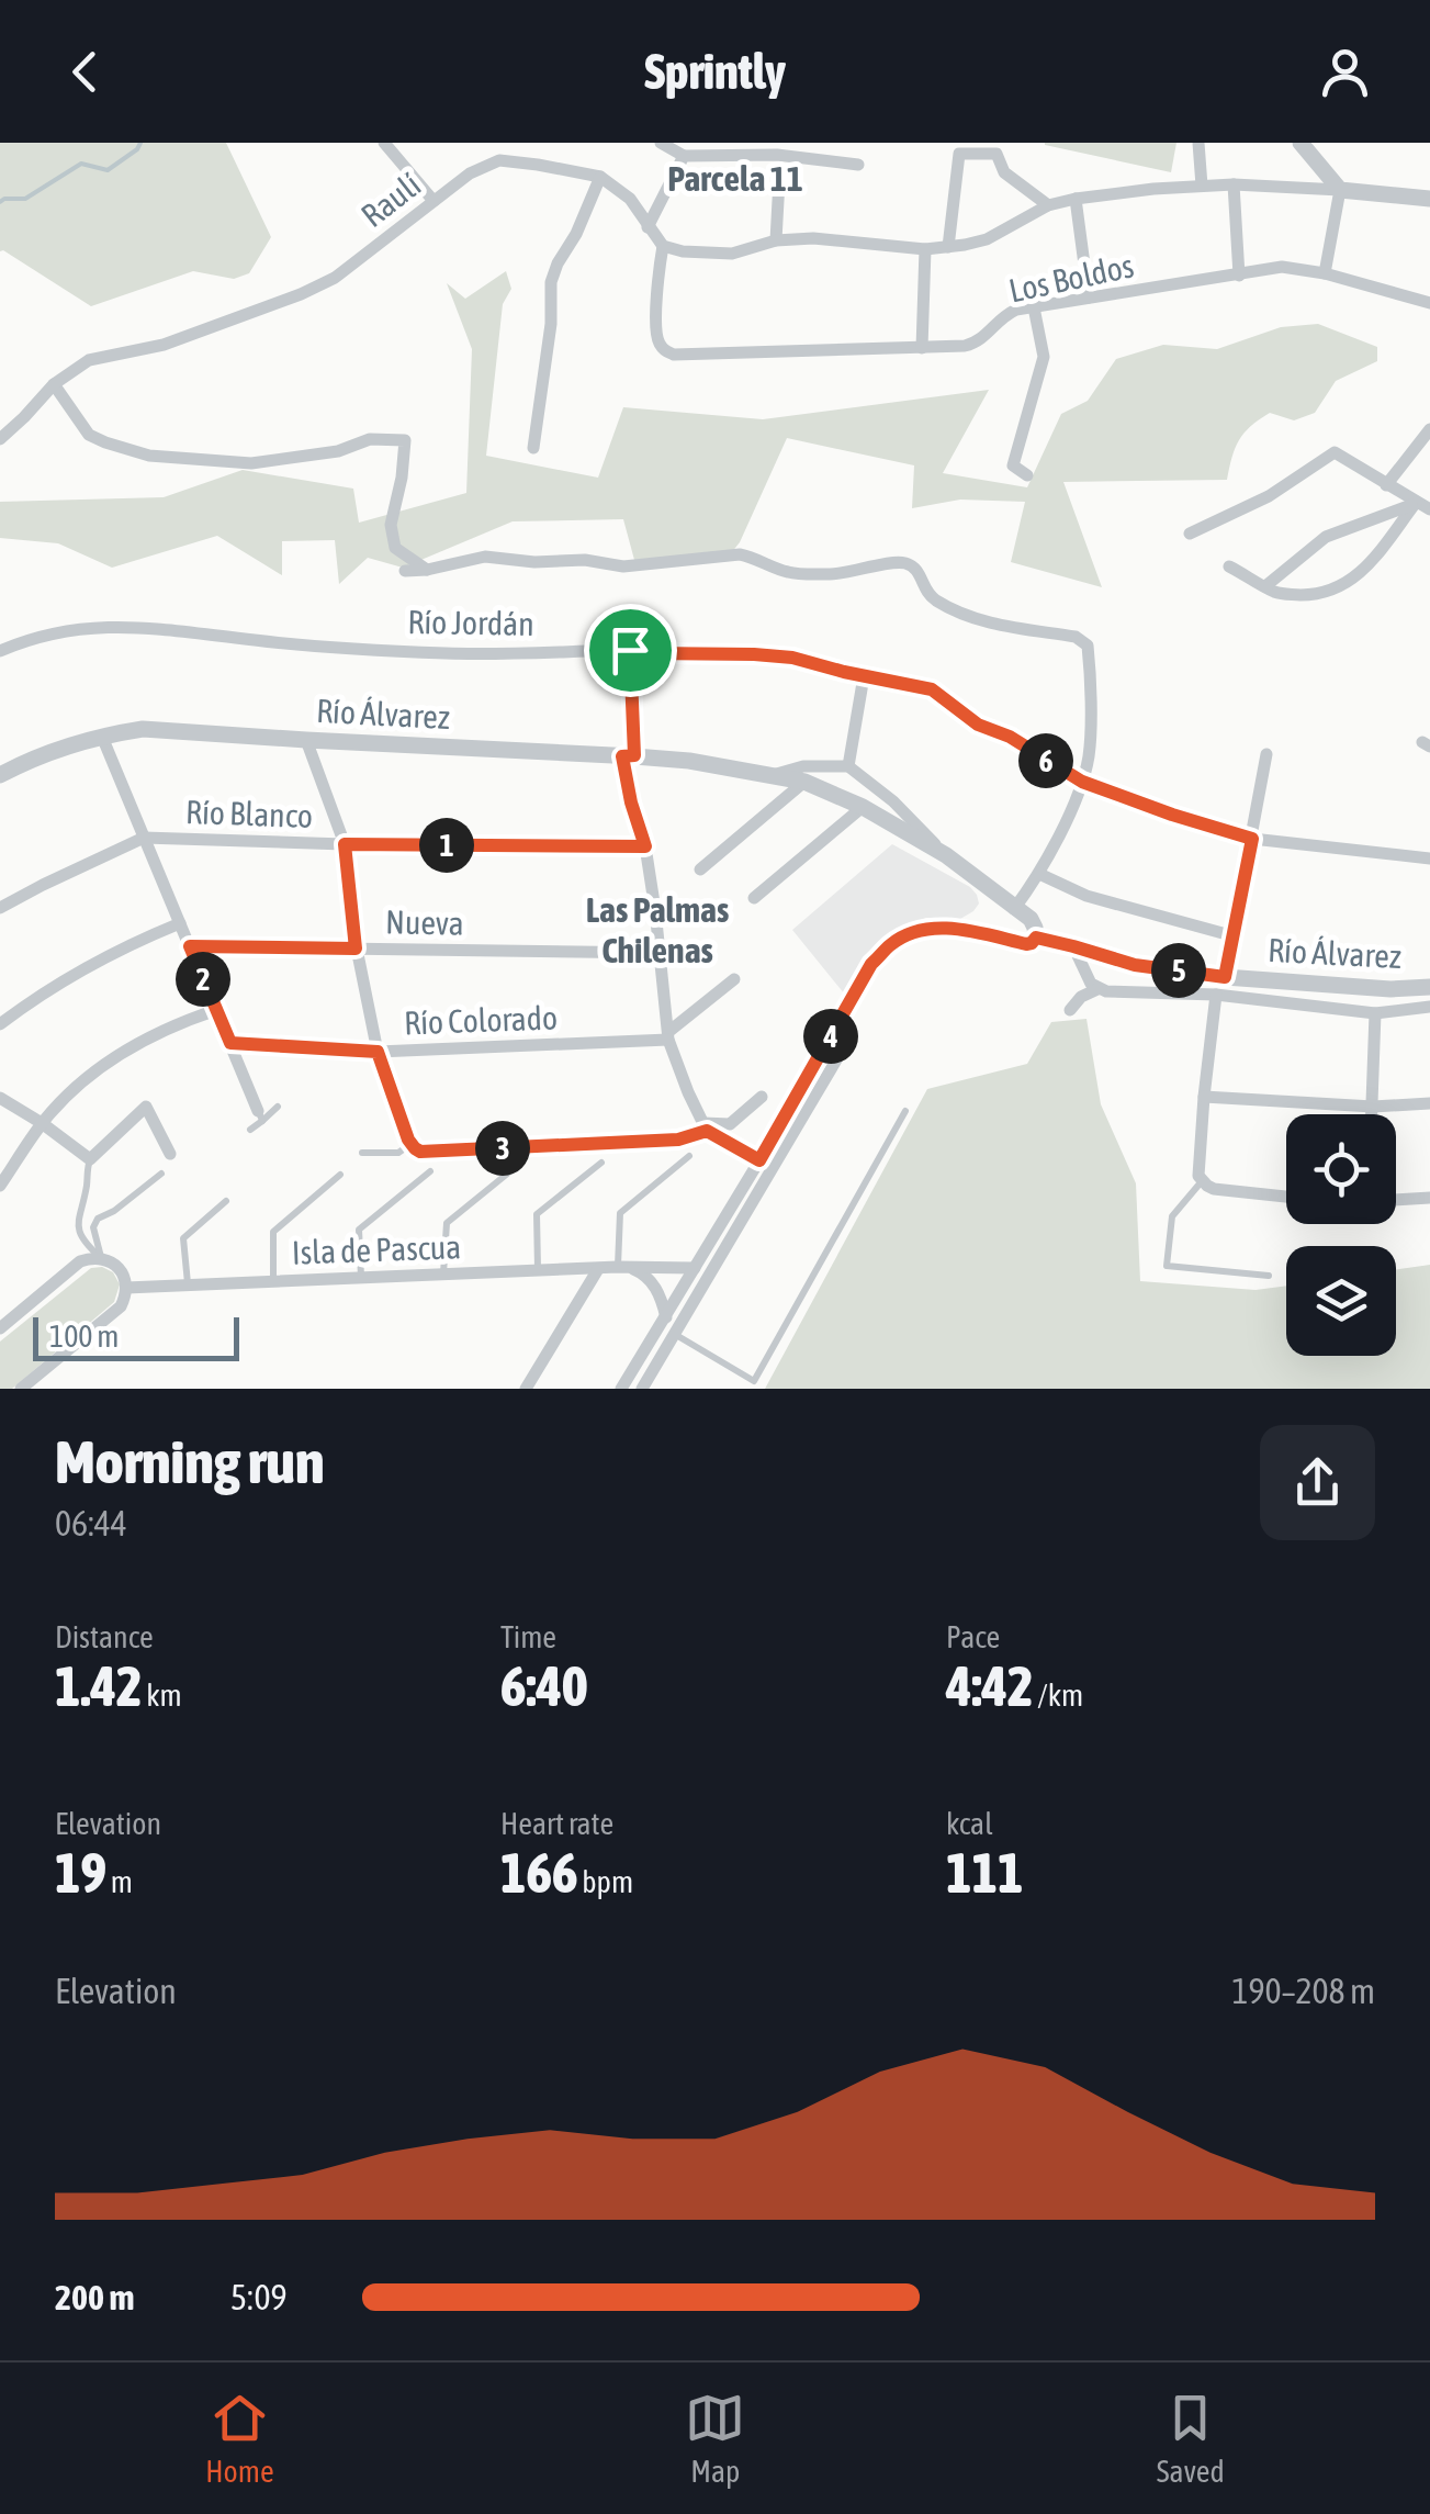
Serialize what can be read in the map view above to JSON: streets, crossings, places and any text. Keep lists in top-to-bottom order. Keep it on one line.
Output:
{"streets":{"street":["Raulí","Los Boldos","Río Jordán","Río Álvarez","Río Blanco","Nueva","Río Colorado","Isla de Pascua"]},"districts":["Parcela 11","Las Palmas Chilenas"],"scale_bar":"100 m","page":{"header":"Sprintly","pins":["6","1","5","2","4","3"],"scale":"100 m","heading":["Morning run","06:44"],"stats":[["Distance","1.42 km"],["Time","6:40"],["Pace","4:42 /km"],["Elevation","19 m"],["Heart rate","166 bpm"],["kcal","111"]],"chart":["Elevation","190–208 m"],"list":[{"name":"200 m","note":"5:09"}],"tabs":["Home","Map","Saved"]}}
